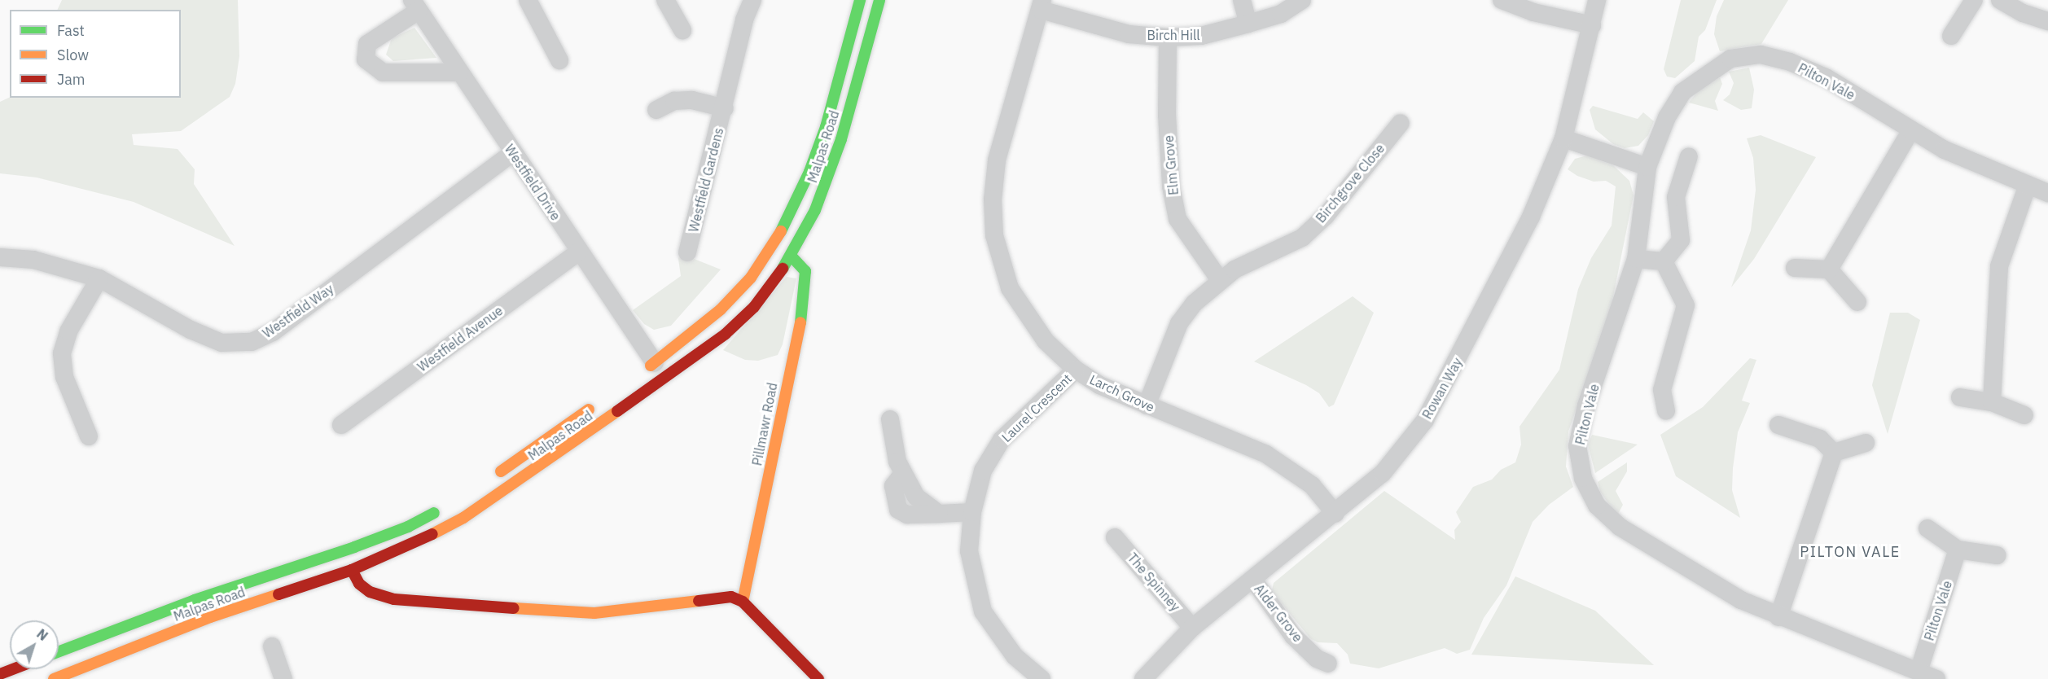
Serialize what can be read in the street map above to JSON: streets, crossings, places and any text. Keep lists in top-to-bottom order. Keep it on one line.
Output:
{"streets":{"main road":["Malpas Road","Pillmawr Road"],"street":["Birch Hill","Pilton Vale","Elm Grove","Westfield Gardens","Westfield Drive","Birchgrove Close","Westfield Way","Westfield Avenue","Rowan Way","Larch Grove","Laurel Crescent","The Spinney","Alder Grove"]},"crossings":[["Birch Hill","Elm Grove"],["Birch Hill","Larch Grove"],["Malpas Road","Westfield Drive"],["Malpas Road","Pillmawr Road"],["Elm Grove","Birchgrove Close"],["Westfield Drive","Westfield Way"],["Westfield Drive","Westfield Avenue"],["Birchgrove Close","Larch Grove"],["Rowan Way","Larch Grove"],["Rowan Way","The Spinney"],["Rowan Way","Alder Grove"],["Larch Grove","Laurel Crescent"]],"districts":["PILTON VALE"],"legend":["Fast","Slow","Jam"],"north":"top right"}
